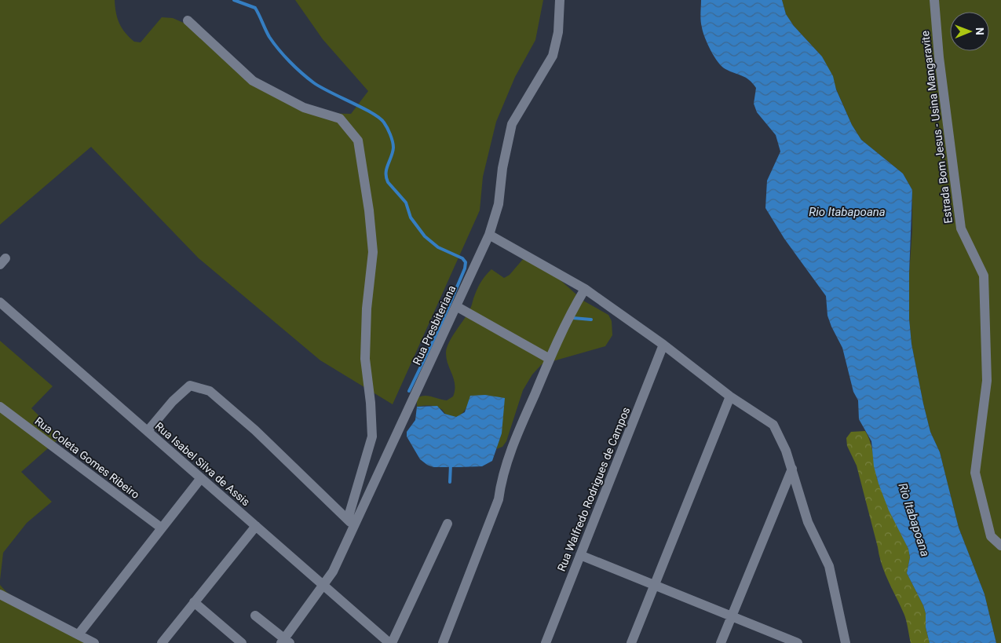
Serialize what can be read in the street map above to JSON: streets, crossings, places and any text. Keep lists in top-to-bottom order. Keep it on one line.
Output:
{"streets":{"street":["Estrada Bom Jesus - Usina Mangaravite","Rua Presbiteriana","Rua Coleta Gomes Ribeiro","Rua Isabel Silva de Assis","Rua Walfredo Rodrigues de Campos"]},"crossings":[["Rua Presbiteriana","Rua Isabel Silva de Assis"]],"water":["Rio Itabapoana"],"north":"right"}
